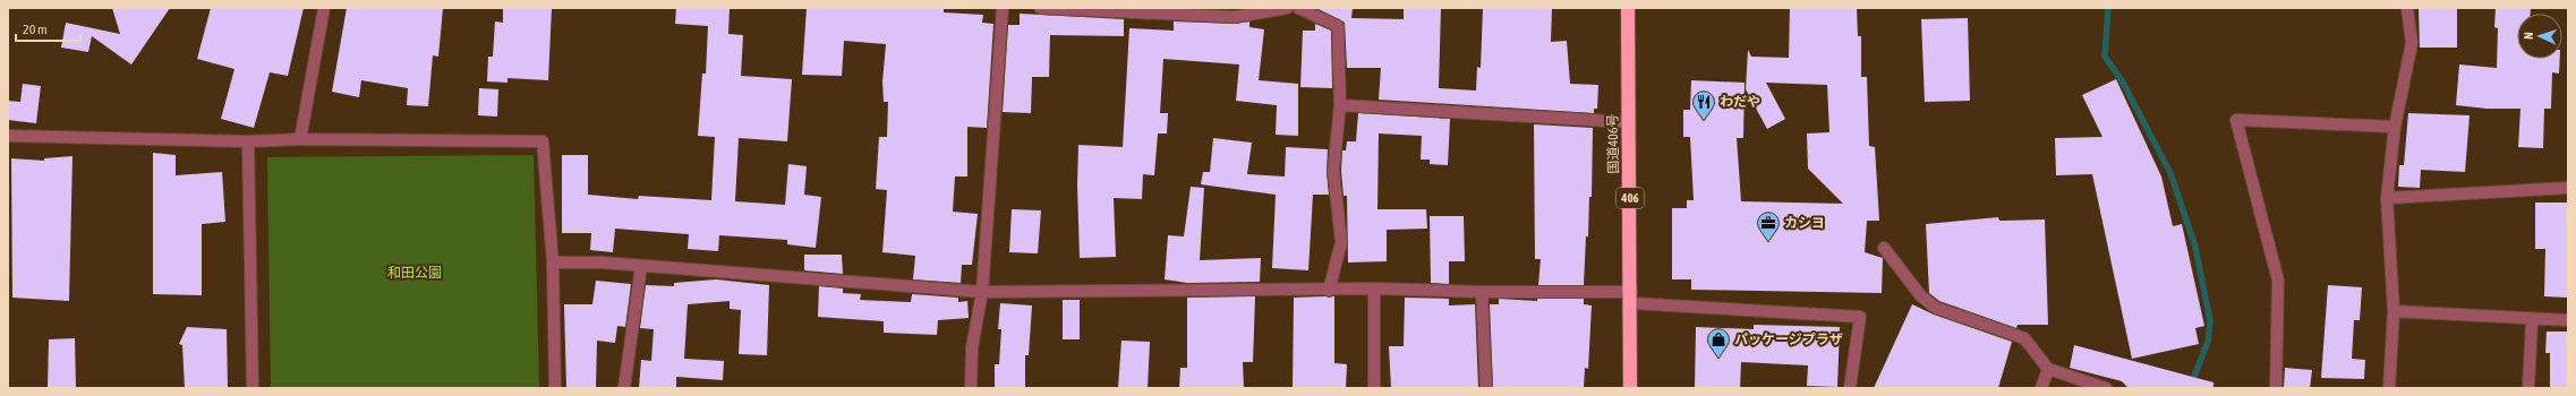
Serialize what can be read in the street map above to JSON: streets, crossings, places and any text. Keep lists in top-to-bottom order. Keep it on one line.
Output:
{"streets":{"highway":["国道406号","406"]},"parks":["和田公園"],"places":{"restaurant":["わだや"],"office":["カシヨ"],"shop":["パッケージプラザ"]},"scale_bar":"20 m","north":"left"}
